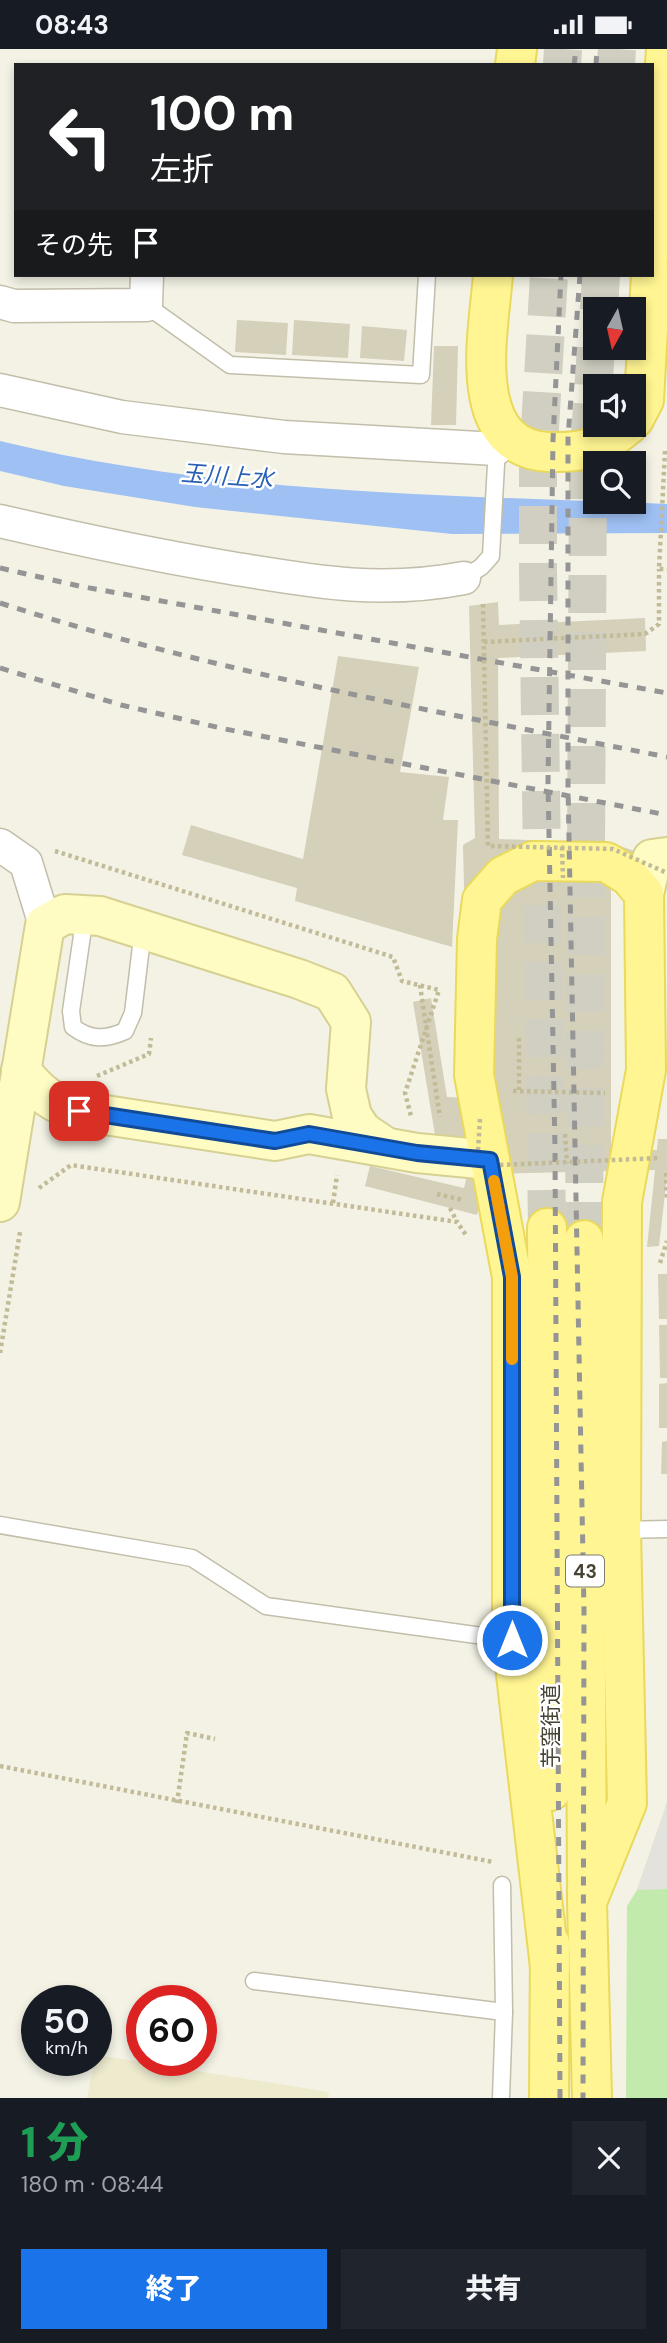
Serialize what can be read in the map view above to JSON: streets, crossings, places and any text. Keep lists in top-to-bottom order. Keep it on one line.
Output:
{"streets":{"main road":["43","芋窪街道"]},"water":["玉川上水"],"north":"bottom","page":{"status":"08:43","turn":["100 m","左折"],"then":"その先","speed":"50 km/h","limit":"60","heading":["1 分","180 m · 08:44"],"buttons":["終了","共有"]}}
